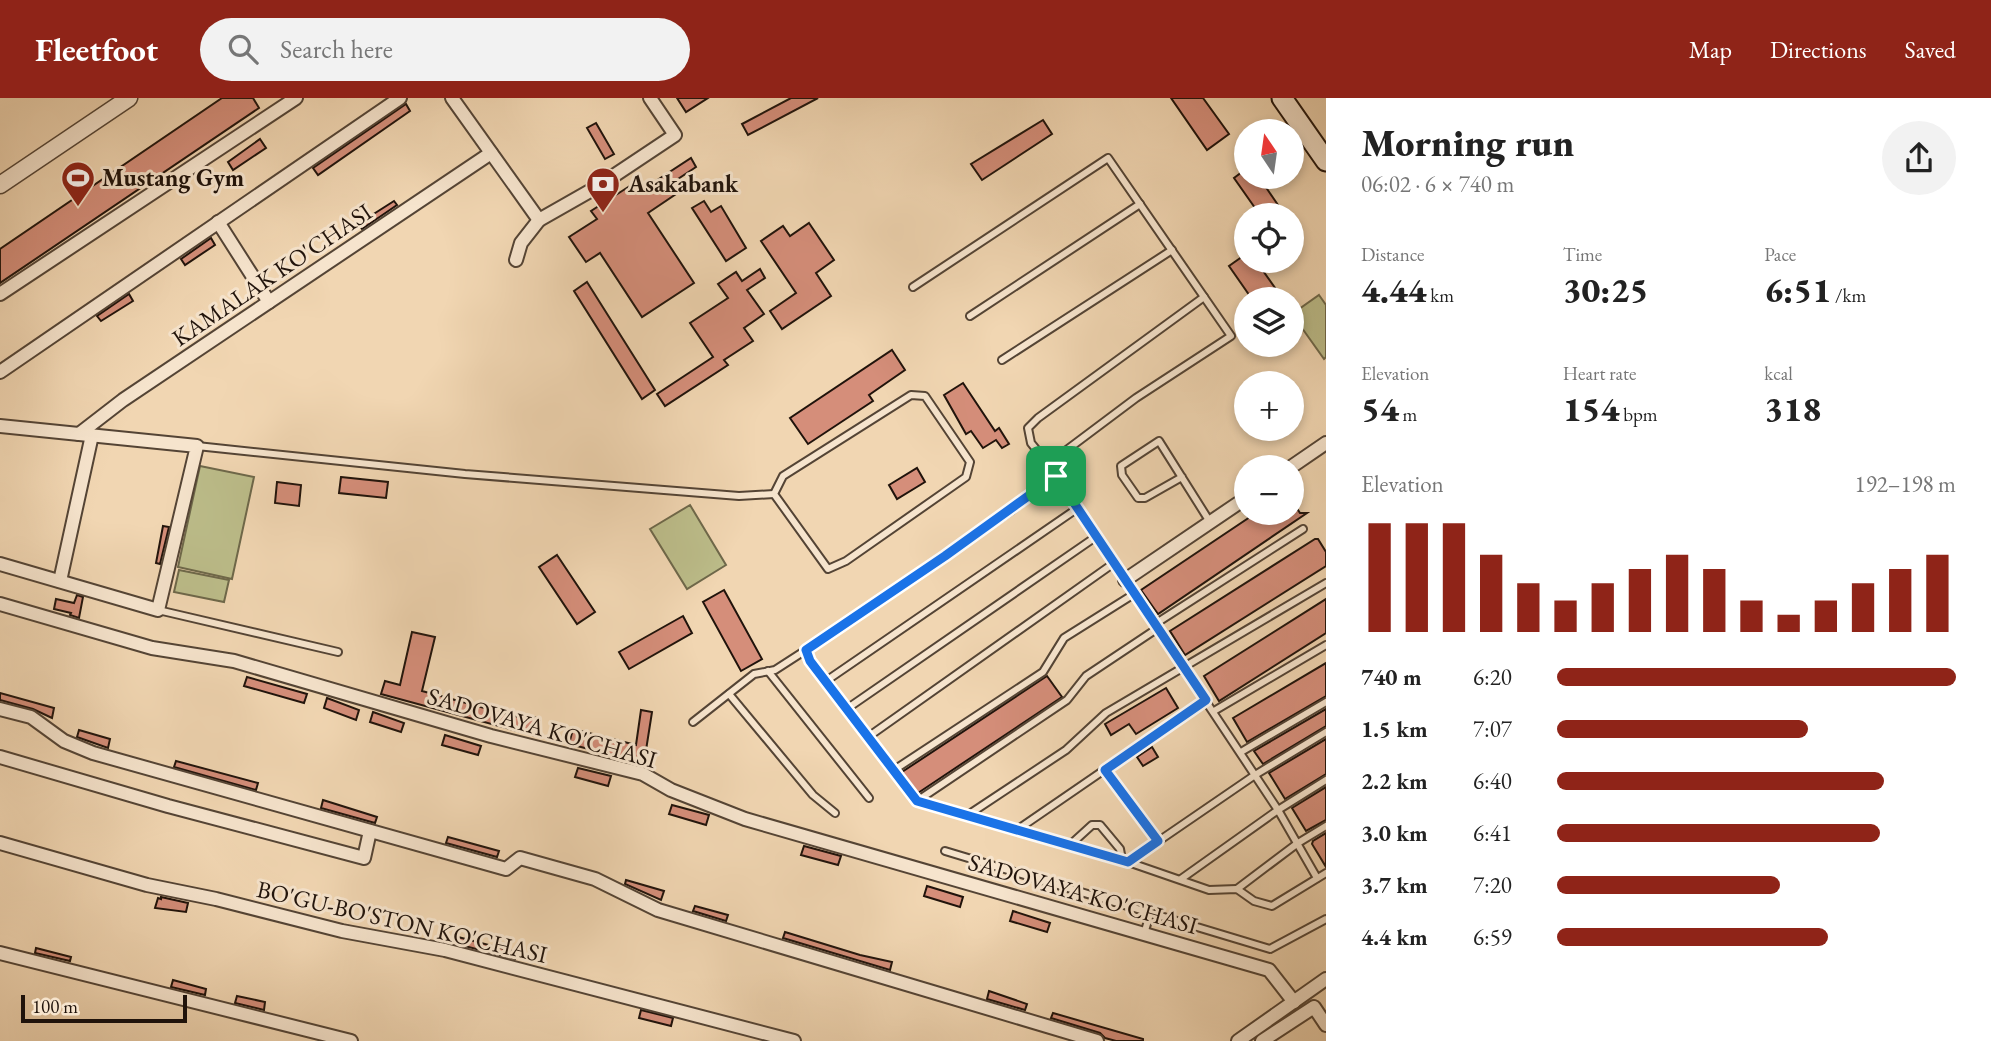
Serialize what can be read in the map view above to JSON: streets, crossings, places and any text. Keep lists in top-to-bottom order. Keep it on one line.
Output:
{"streets":{"street":["KAMALAK KO'CHASI","SADOVAYA KO'CHASI","BO'GU-BO'STON KO'CHASI"]},"places":{"sports":["Mustang Gym"],"bank":["Asakabank"]},"scale_bar":"100 m","north":"top","page":{"header":"Fleetfoot","search":"Search here","nav":["Map","Directions","Saved"],"heading":["Morning run","06:02 · 6 × 740 m"],"map_buttons":["+","−"],"stats":[["Distance","4.44 km"],["Time","30:25"],["Pace","6:51 /km"],["Elevation","54 m"],["Heart rate","154 bpm"],["kcal","318"]],"chart":["Elevation","192–198 m"],"list":[{"name":"740 m","note":"6:20"},{"name":"1.5 km","note":"7:07"},{"name":"2.2 km","note":"6:40"},{"name":"3.0 km","note":"6:41"},{"name":"3.7 km","note":"7:20"},{"name":"4.4 km","note":"6:59"}],"scale":"100 m"}}
